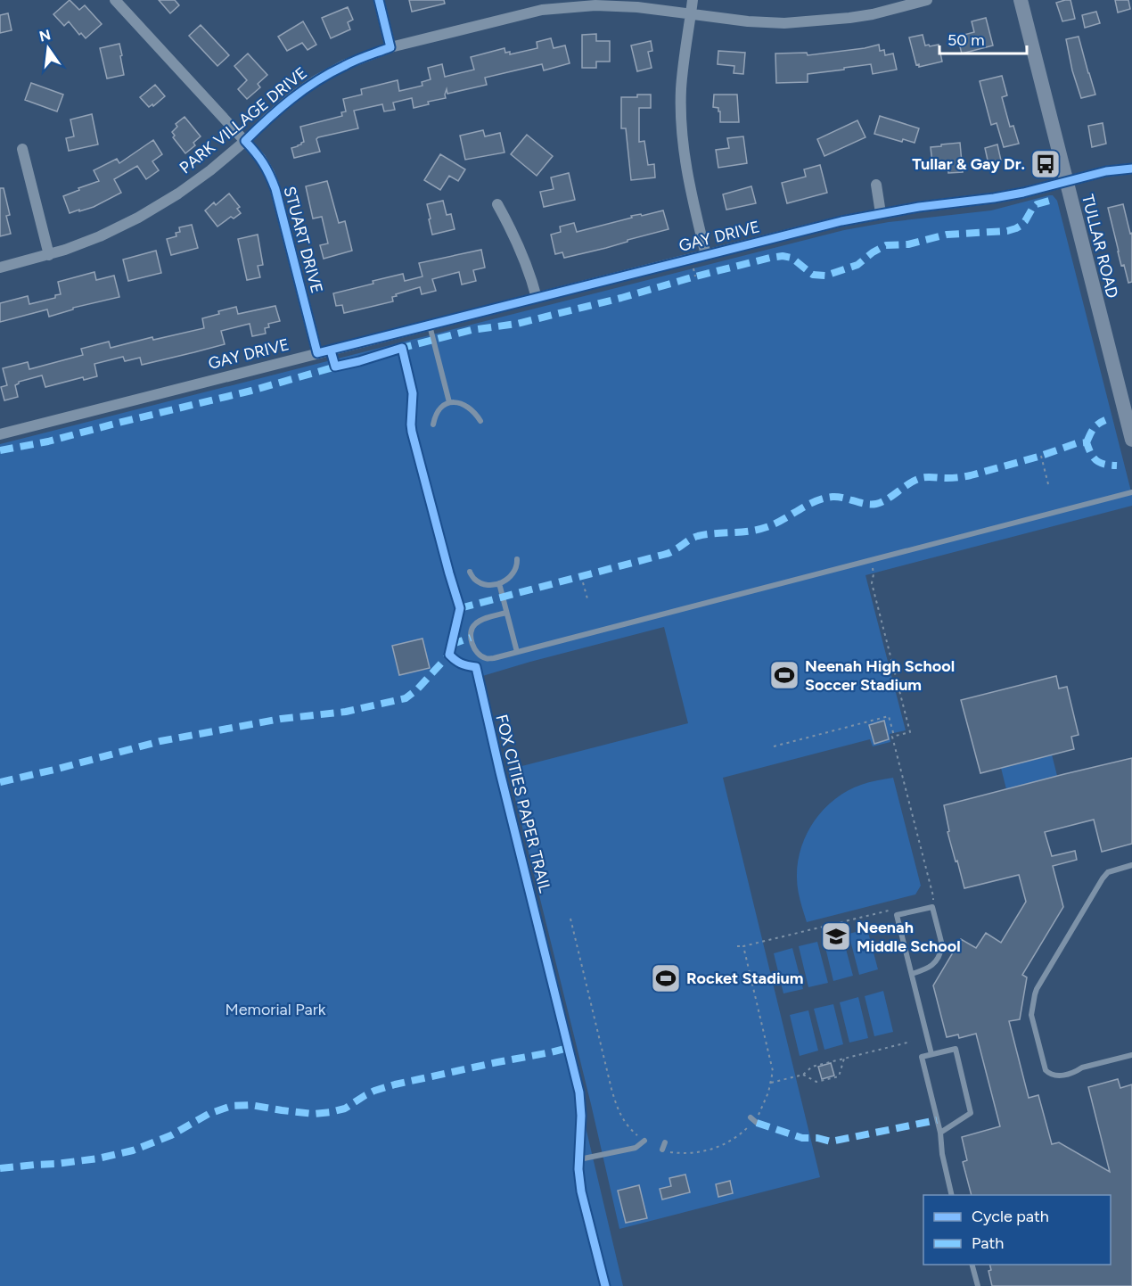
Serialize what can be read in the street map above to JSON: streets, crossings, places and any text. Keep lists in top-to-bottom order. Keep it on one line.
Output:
{"streets":{"main road":["TULLAR ROAD"],"street":["PARK VILLAGE DRIVE","GAY DRIVE","STUART DRIVE"],"cycle path":["FOX CITIES PAPER TRAIL"]},"crossings":[["PARK VILLAGE DRIVE","STUART DRIVE"],["GAY DRIVE","STUART DRIVE"],["GAY DRIVE","TULLAR ROAD"]],"parks":["Memorial Park"],"places":{"bus stop":["Tullar & Gay Dr."],"sports":["Neenah High School Soccer Stadium","Rocket Stadium"],"school or university":["Neenah Middle School"]},"legend":["Cycle path","Path"],"scale_bar":"50 m","north":"top"}
